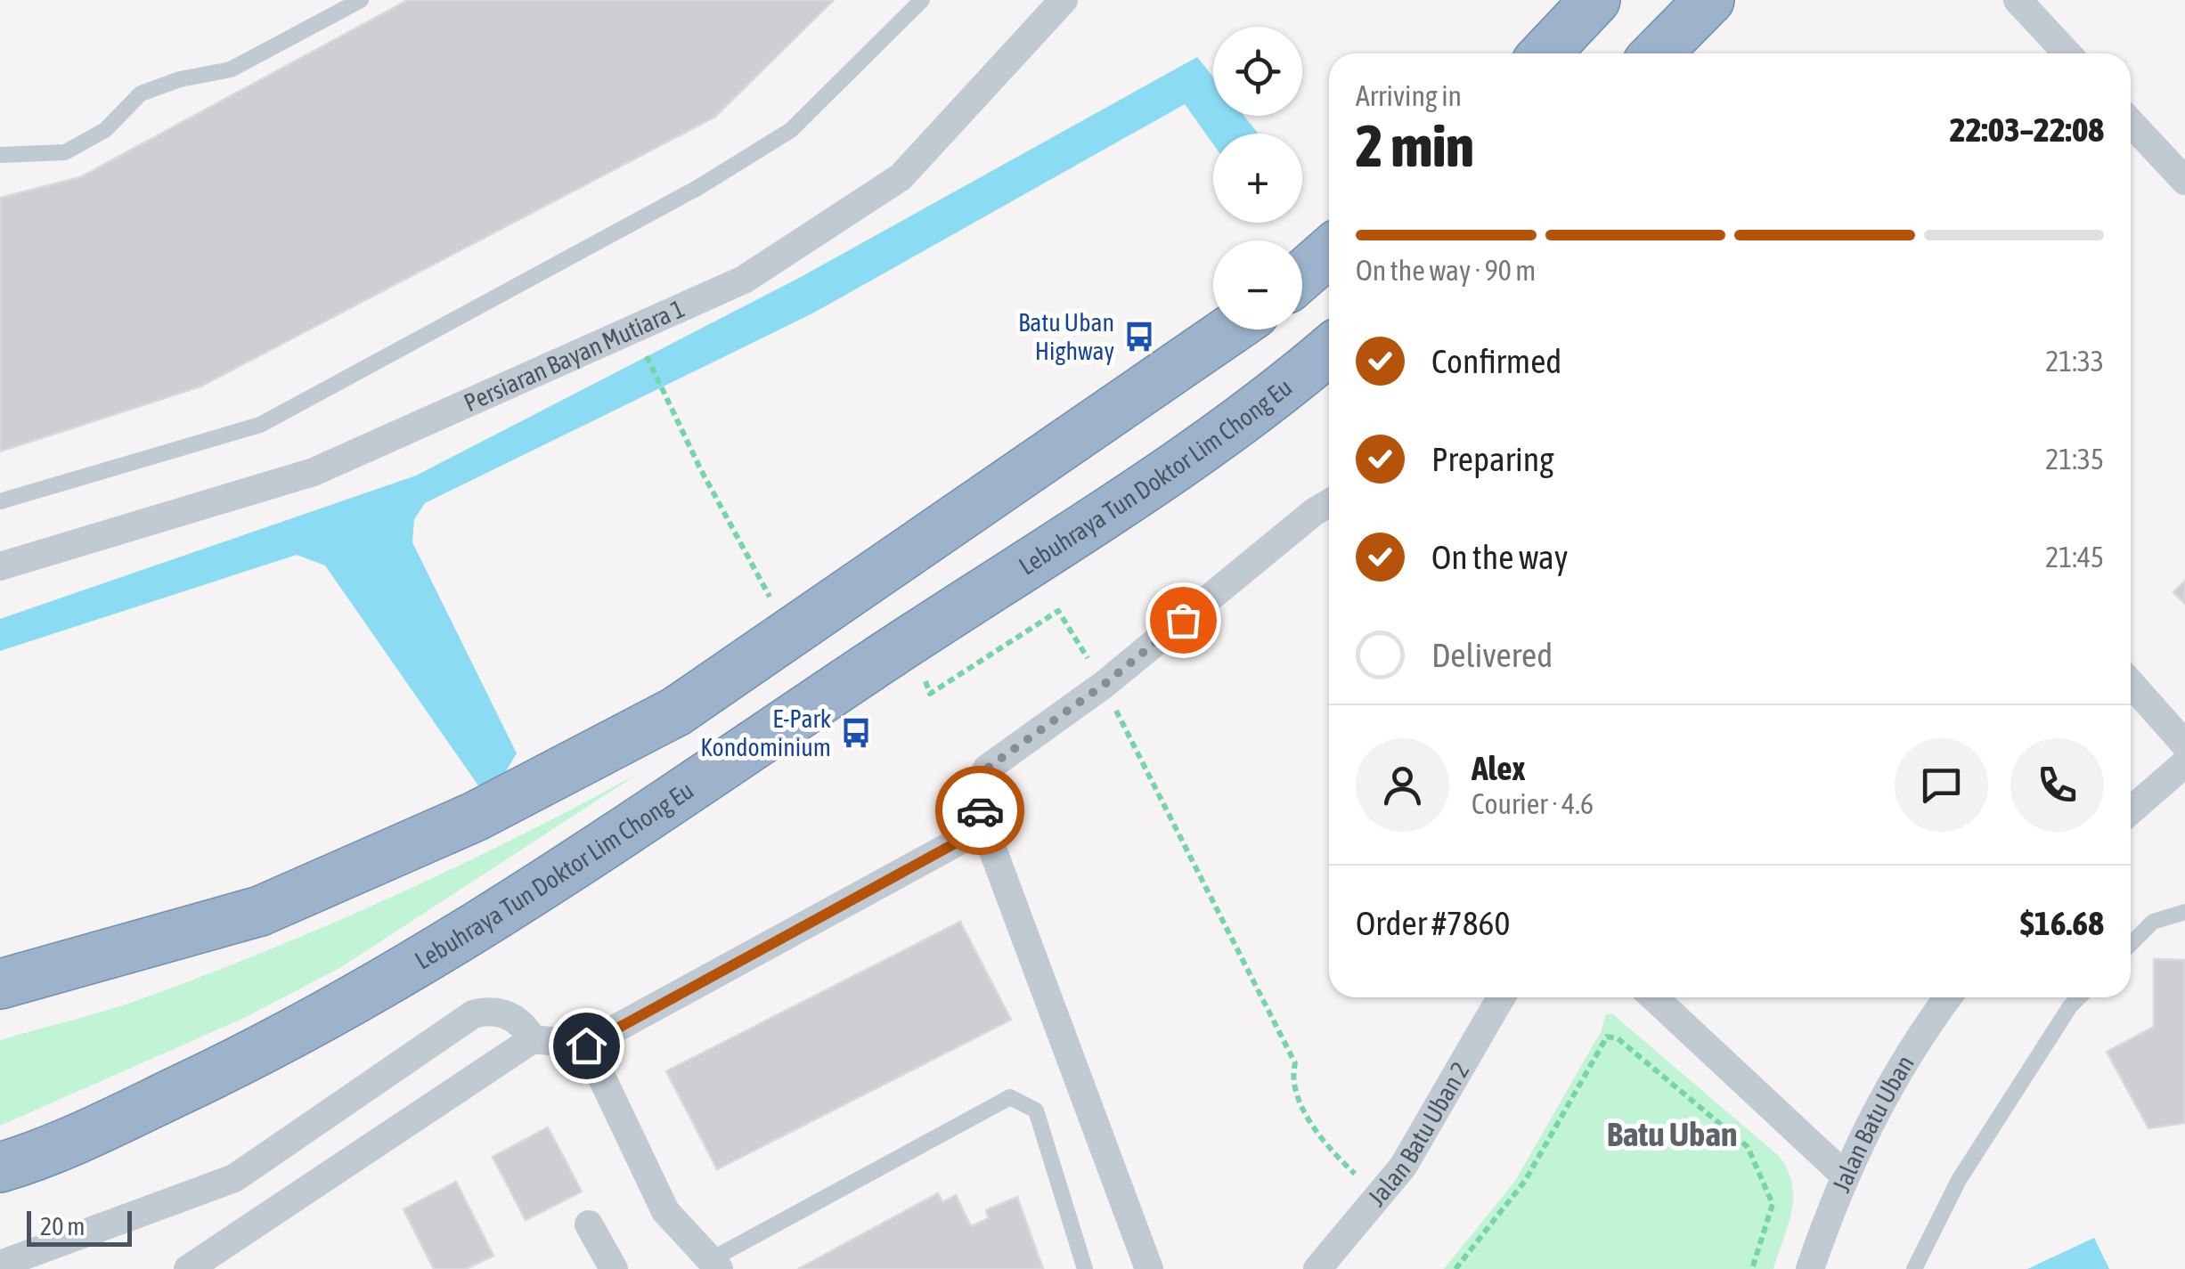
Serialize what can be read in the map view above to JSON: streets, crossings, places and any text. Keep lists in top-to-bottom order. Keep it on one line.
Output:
{"streets":{"highway":["Lebuhraya Tun Doktor Lim Chong Eu"],"street":["Persiaran Bayan Mutiara 1","Jalan Batu Uban","Jalan Batu Uban 2"]},"districts":["Batu Uban"],"places":{"bus stop":["Batu Uban Highway","E-Park Kondominium"]},"scale_bar":"20 m","page":{"map_buttons":["+","−"],"heading":["2 min","Arriving in","22:03–22:08"],"panel":["Alex","Courier · 4.6","Order #7860","$16.68"],"bar":"On the way · 90 m","list":[["Confirmed","21:33"],["Preparing","21:35"],["On the way","21:45"],"Delivered"],"scale":"20 m"}}
